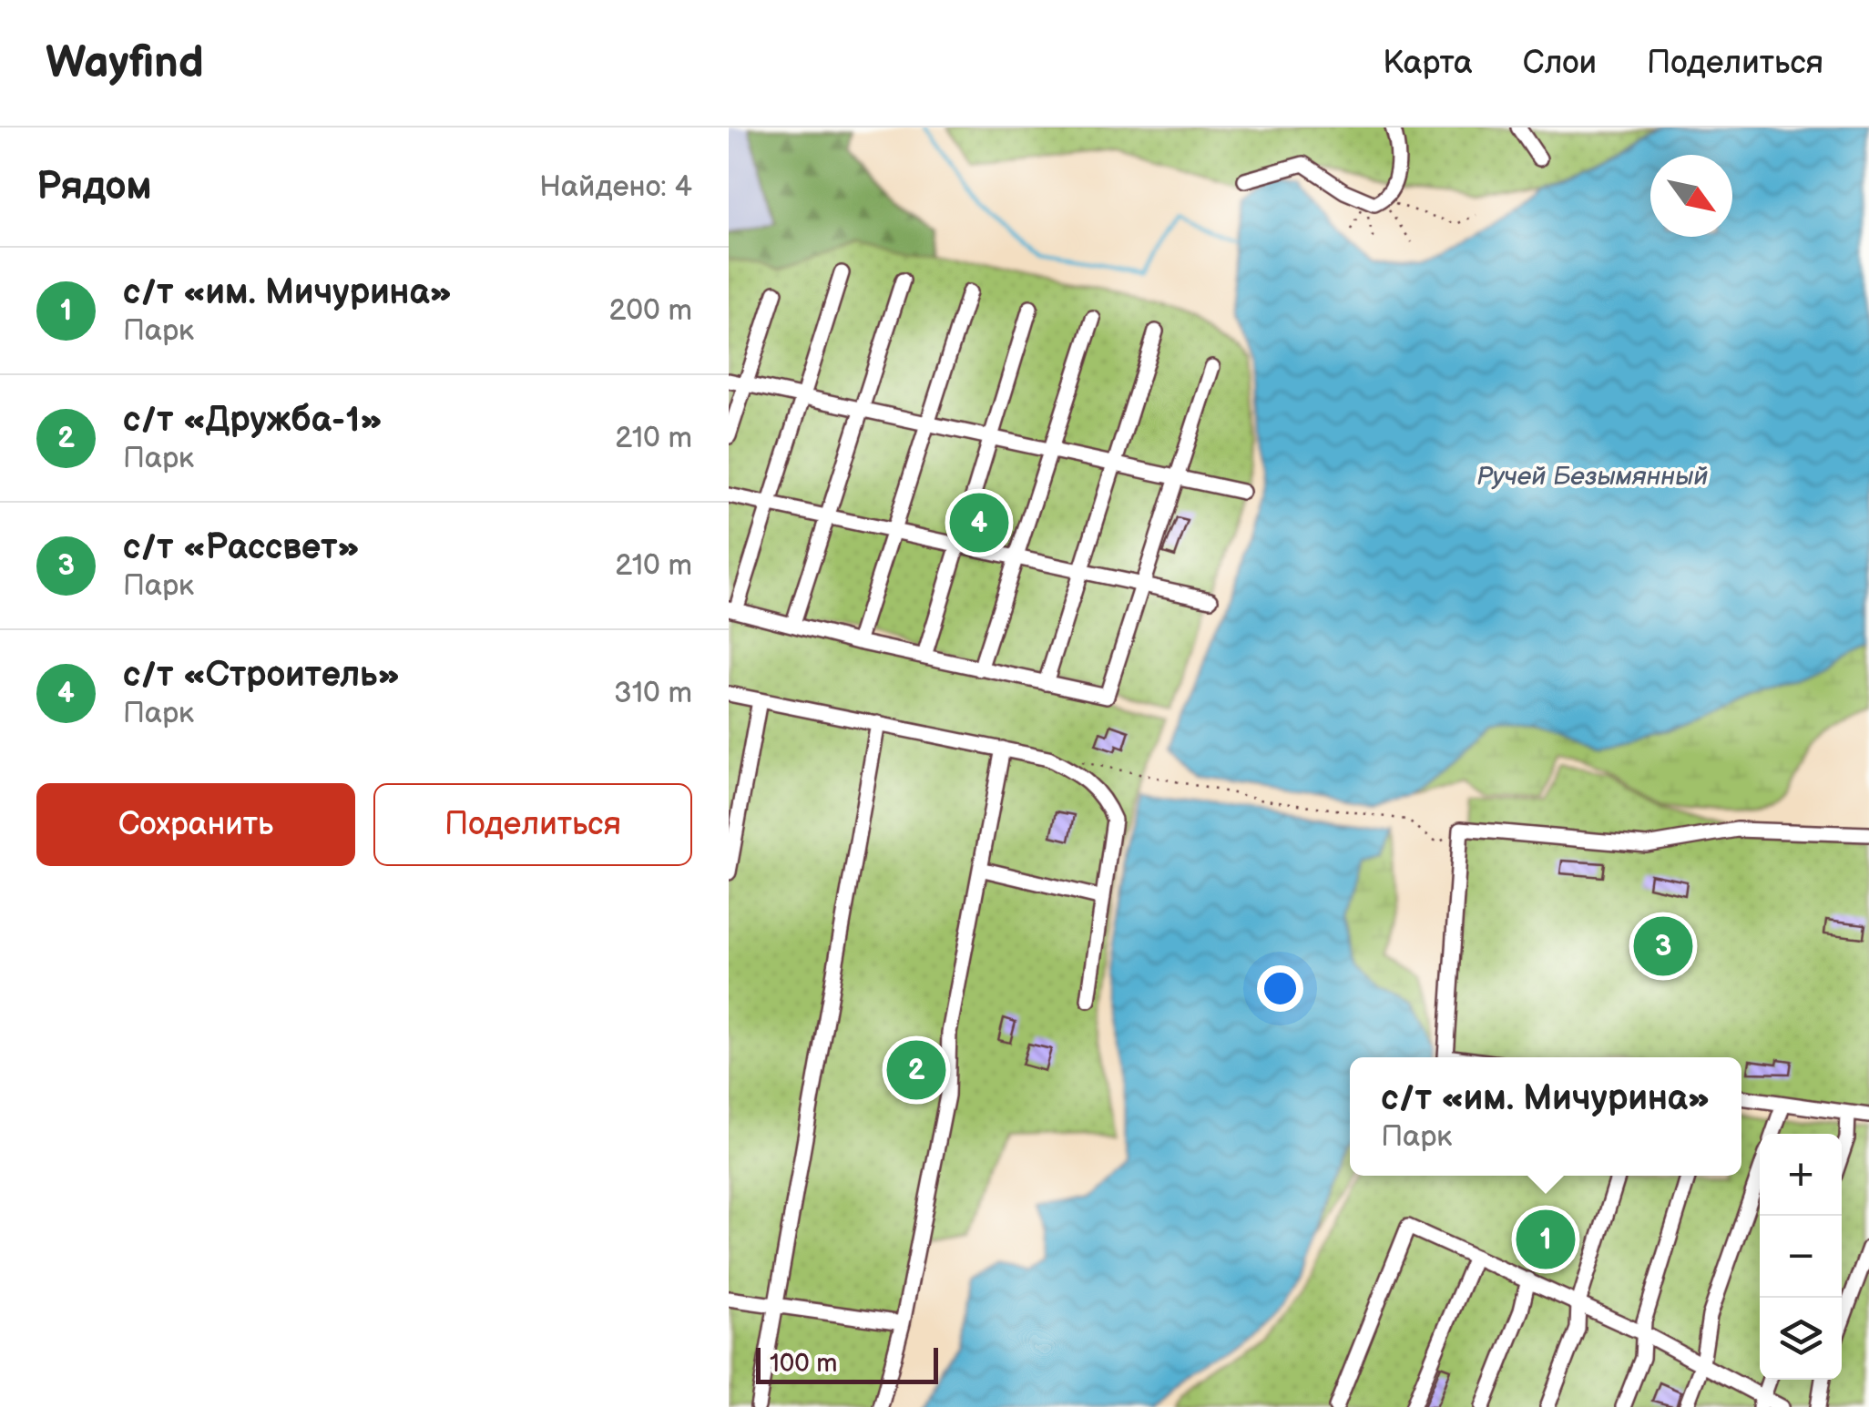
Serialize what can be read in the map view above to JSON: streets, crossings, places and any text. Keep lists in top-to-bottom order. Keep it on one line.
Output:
{"water":["Ручей Безымянный"],"scale_bar":"100 m","north":"bottom right","page":{"header":"Wayfind","nav":["Карта","Слои","Поделиться"],"heading":["Рядом","Найдено: 4"],"list":[{"mark":"1","name":"с/т «им. Мичурина»","note":"Парк","value":"200 m"},{"mark":"2","name":"с/т «Дружба-1»","note":"Парк","value":"210 m"},{"mark":"3","name":"с/т «Рассвет»","note":"Парк","value":"210 m"},{"mark":"4","name":"с/т «Строитель»","note":"Парк","value":"310 m"}],"pins":["4","3","2","1"],"buttons":["Сохранить","Поделиться"],"popup":["с/т «им. Мичурина»","Парк"],"map_buttons":["+","−"],"scale":"100 m"}}
